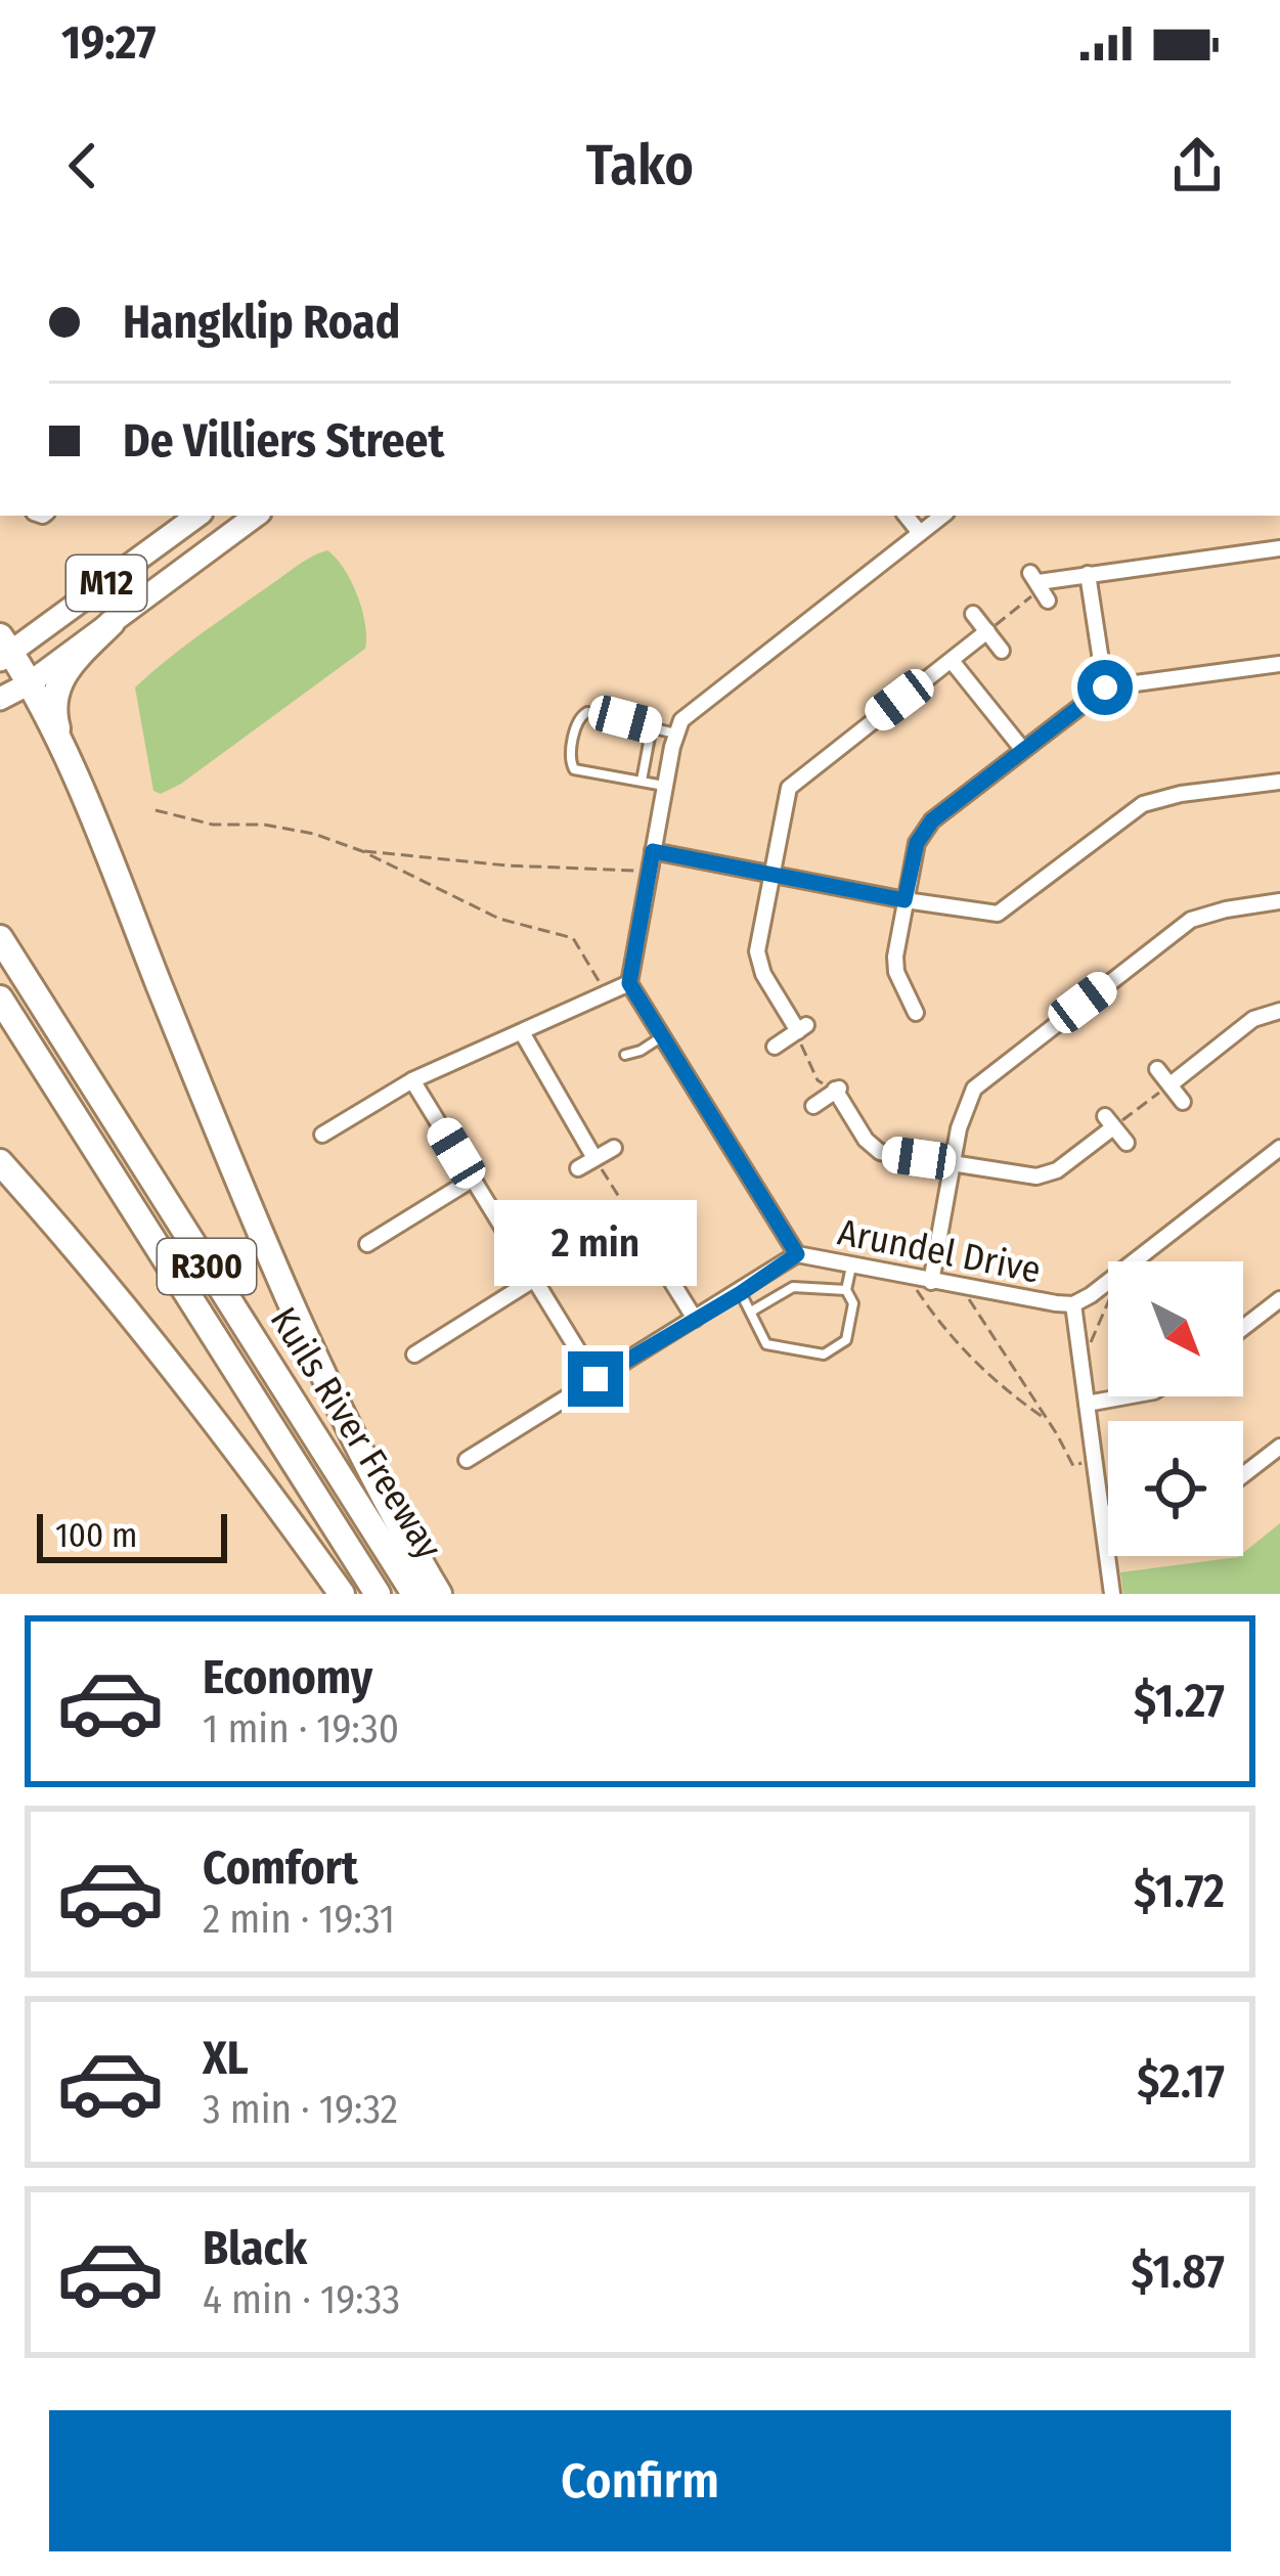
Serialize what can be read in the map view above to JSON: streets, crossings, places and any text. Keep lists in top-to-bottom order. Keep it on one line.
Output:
{"streets":{"highway":["R300","Kuils River Freeway"],"main road":["M12"],"street":["Arundel Drive"]},"scale_bar":"100 m","north":"bottom right","page":{"status":"19:27","header":"Tako","banner":["Hangklip Road","De Villiers Street"],"bubble":"2 min","scale":"100 m","list":[{"name":"Economy","note":"1 min · 19:30","value":"$1.27"},{"name":"Comfort","note":"2 min · 19:31","value":"$1.72"},{"name":"XL","note":"3 min · 19:32","value":"$2.17"},{"name":"Black","note":"4 min · 19:33","value":"$1.87"}],"buttons":"Confirm"}}
